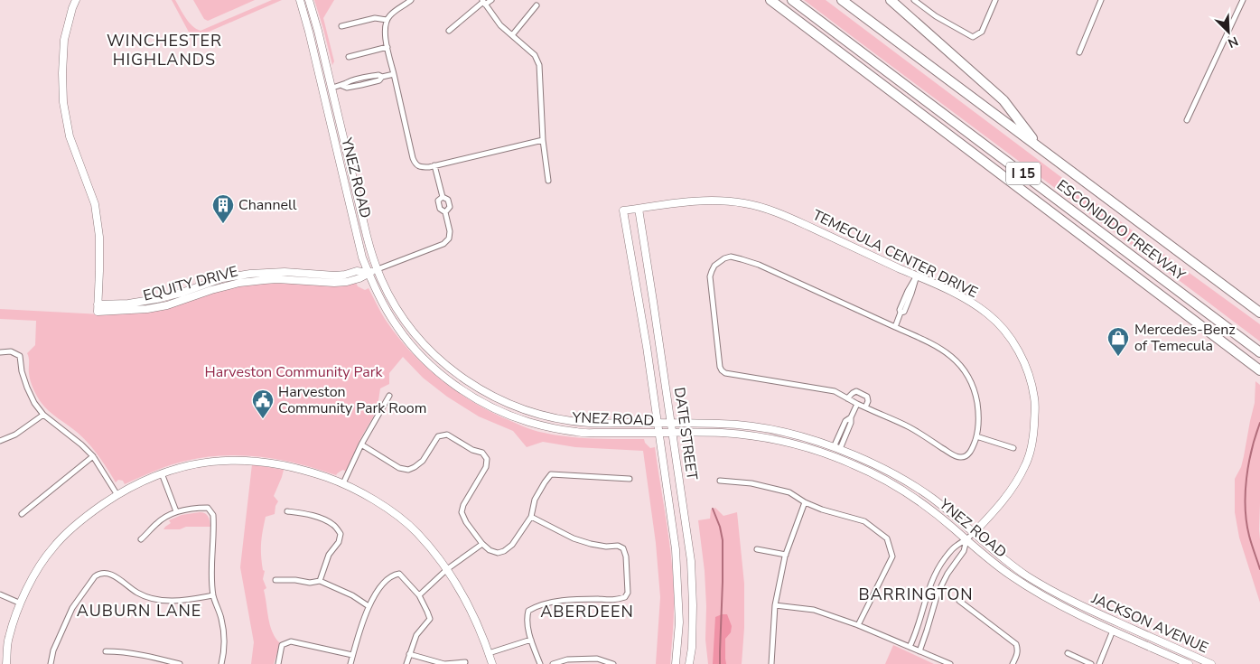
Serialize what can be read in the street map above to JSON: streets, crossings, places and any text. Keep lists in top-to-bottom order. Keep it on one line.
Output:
{"streets":{"highway":["I 15","ESCONDIDO FREEWAY"],"main road":["YNEZ ROAD","TEMECULA CENTER DRIVE","EQUITY DRIVE","DATE STREET","JACKSON AVENUE"]},"crossings":[["YNEZ ROAD","TEMECULA CENTER DRIVE"],["YNEZ ROAD","EQUITY DRIVE"],["YNEZ ROAD","DATE STREET"],["YNEZ ROAD","JACKSON AVENUE"],["TEMECULA CENTER DRIVE","DATE STREET"]],"districts":["WINCHESTER HIGHLANDS","BARRINGTON","AUBURN LANE","ABERDEEN"],"parks":["Harveston Community Park"],"places":{"building":["Channell"],"shop":["Mercedes-Benz of Temecula"],"public building":["Harveston Community Park Room"]},"north":"bottom right"}
